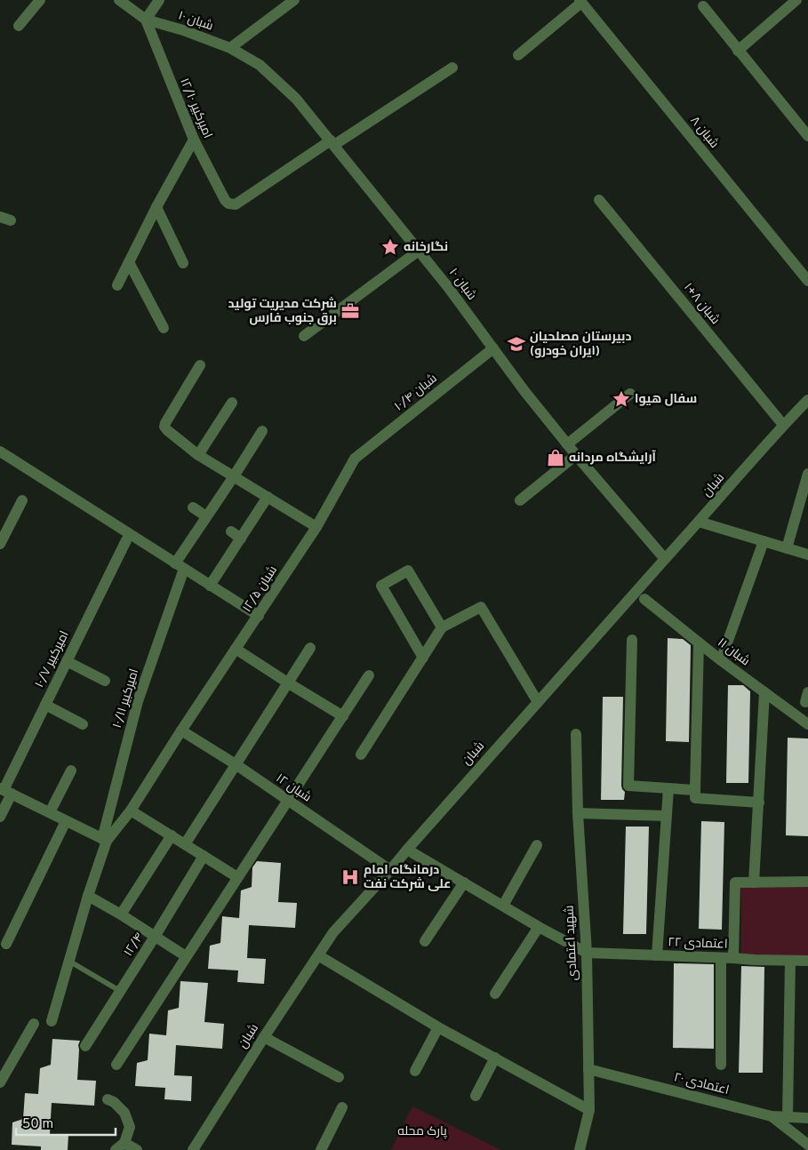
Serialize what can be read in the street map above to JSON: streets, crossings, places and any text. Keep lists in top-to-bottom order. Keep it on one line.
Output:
{"streets":{"street":["۱۰ شبان","۱۲/۱۰ امیرکبیر","۸ شبان","۱+۸ شبان","۱۰/۴ شبان","شبان","۱۲/۵ شبان","۱۱ شبان","۱۰/۷ امیرکبیر","۱۰/۱۱ امیرکبیر","۱۲ شبان","شهید اعتمادی","۲۲ اعتمادی","۱۲/۴","۲۰ اعتمادی"]},"crossings":[["۱۰ شبان","۱۲/۱۰ امیرکبیر"],["۱۰ شبان","۱۰/۴ شبان"],["۱۰ شبان","شبان"],["۱+۸ شبان","شبان"],["۱۰/۴ شبان","۱۲/۵ شبان"],["شبان","۱۲ شبان"],["۱۲/۵ شبان","۱۰/۱۱ امیرکبیر"],["۱۲/۵ شبان","۱۲ شبان"],["شهید اعتمادی","۲۲ اعتمادی"],["شهید اعتمادی","۲۰ اعتمادی"]],"parks":["پارک محله"],"places":{"place":["نگارخانه","سفال هیوا"],"office":["شرکت مدیریت تولید برق جنوب فارس"],"school or university":["دبیرستان مصلحیان (ایران خودرو)"],"shop":["آرایشگاه مردانه"],"hospital":["درمانگاه امام علی شرکت نفت"]},"scale_bar":"50 m"}
